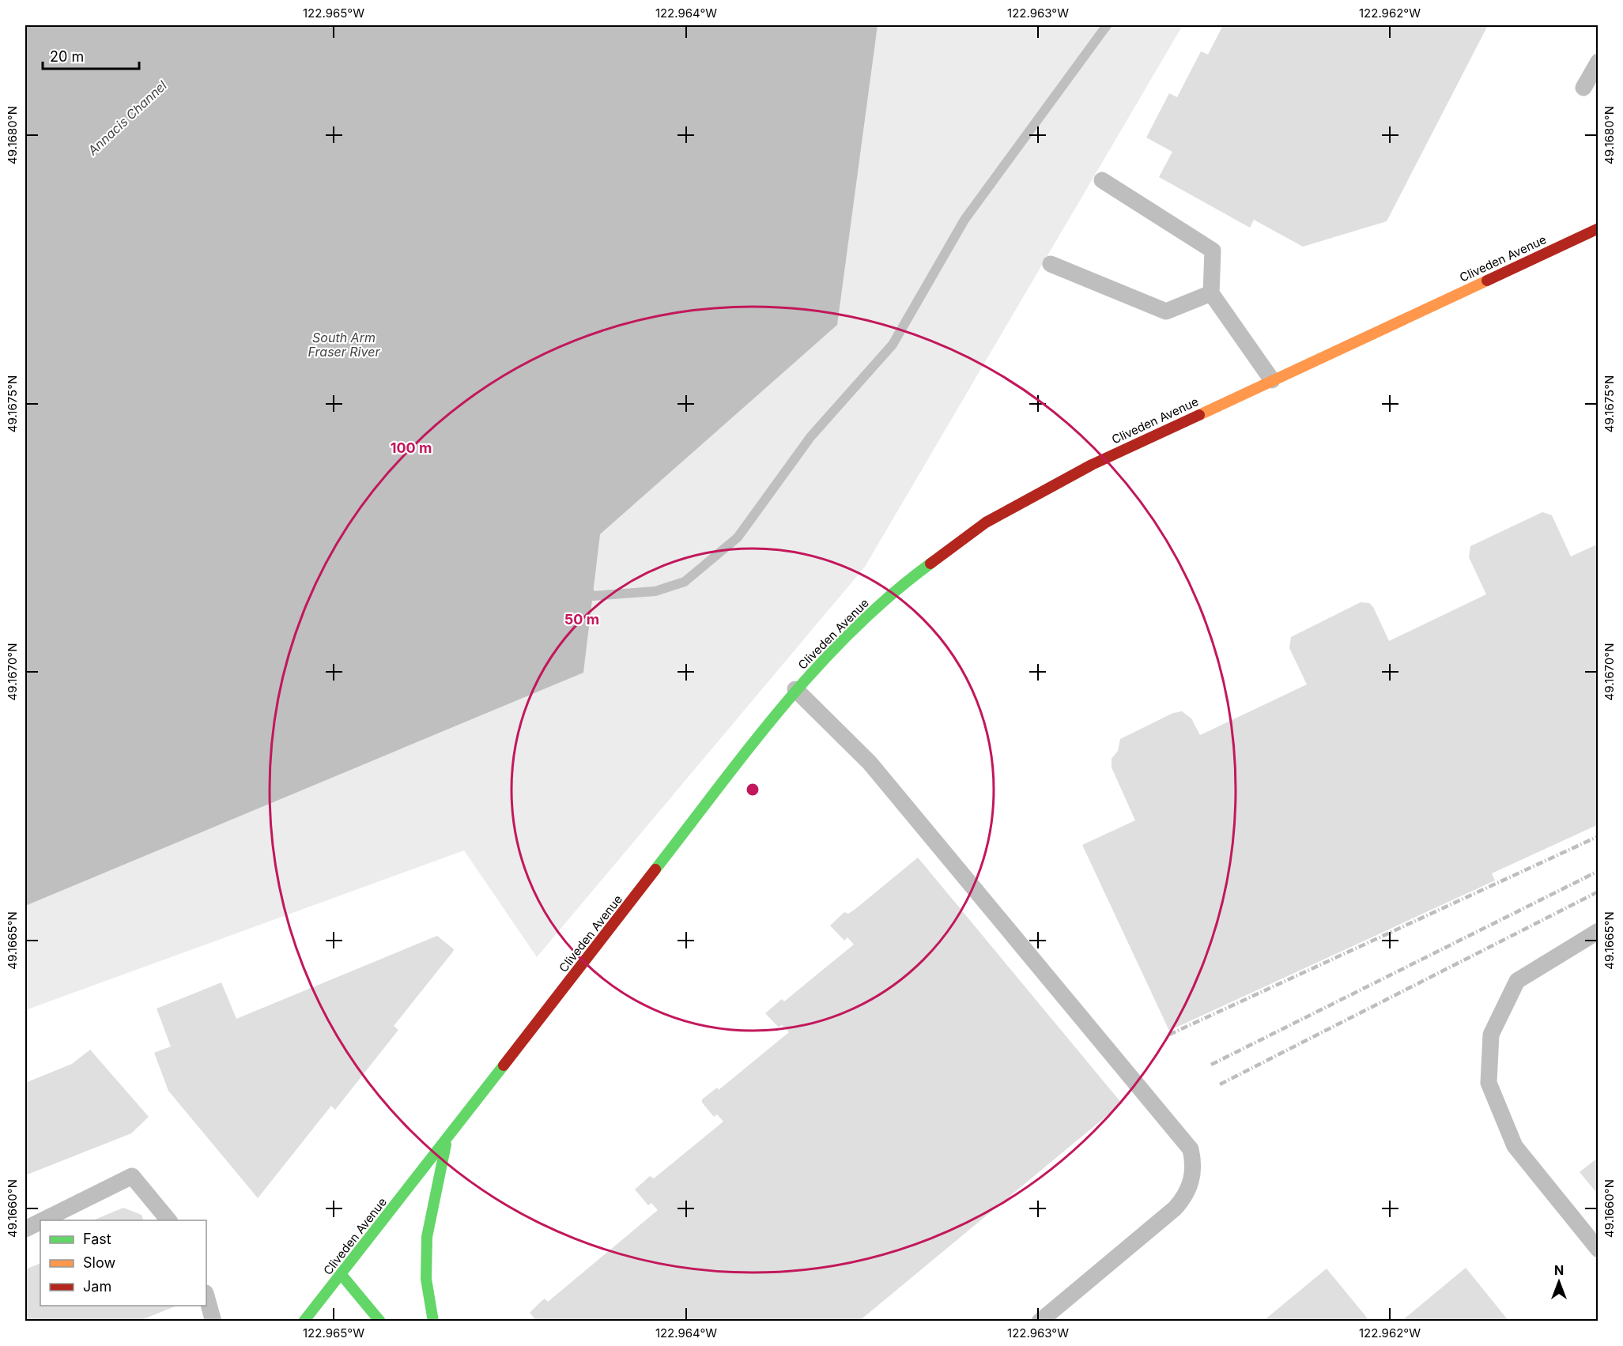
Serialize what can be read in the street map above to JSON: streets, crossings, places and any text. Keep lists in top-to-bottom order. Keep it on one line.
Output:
{"streets":{"street":["Cliveden Avenue"]},"water":["Annacis Channel","South Arm Fraser River"],"legend":["Fast","Slow","Jam"],"scale_bar":"20 m","north":"top","coordinates":["122.965°W","122.964°W","122.963°W","122.962°W","49.1680°N","49.1675°N","49.1670°N","49.1665°N","49.1660°N"],"rings":["100 m","50 m"]}
